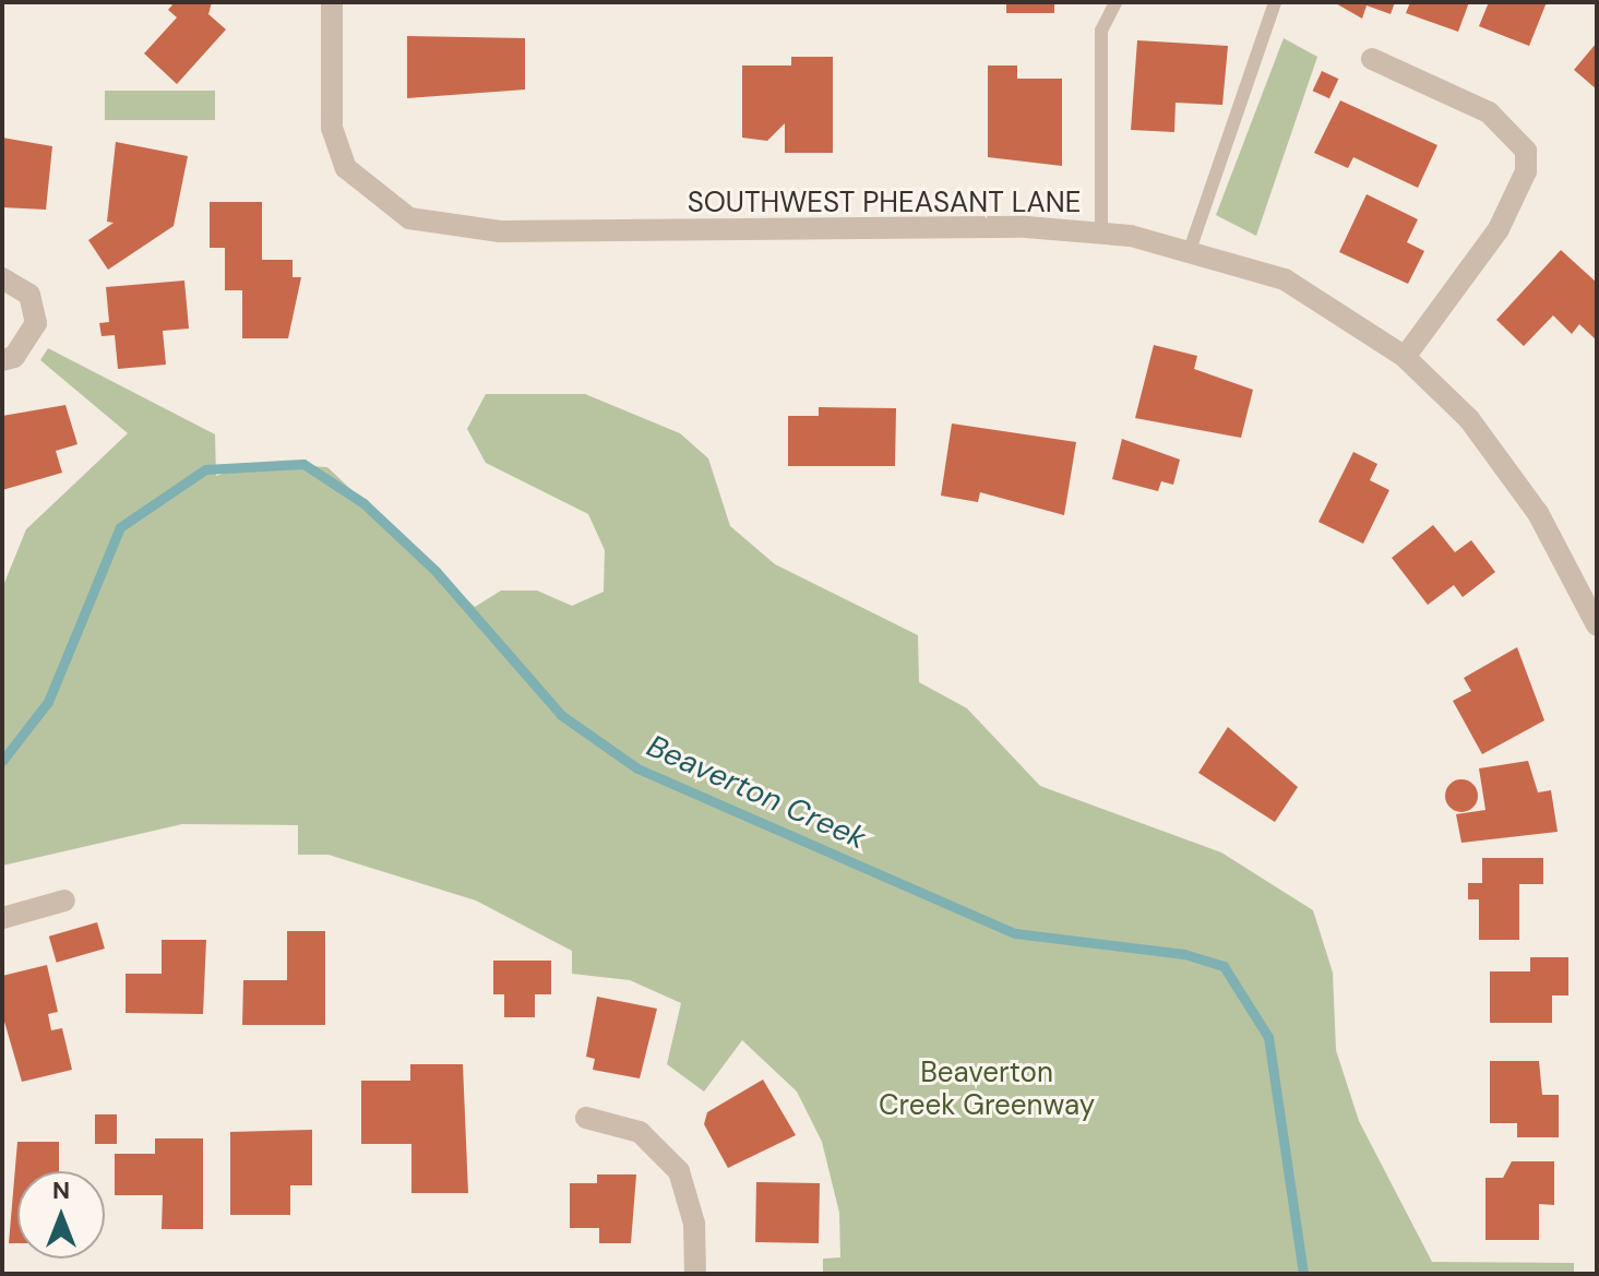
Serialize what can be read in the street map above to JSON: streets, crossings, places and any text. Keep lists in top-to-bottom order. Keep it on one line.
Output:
{"streets":{"street":["SOUTHWEST PHEASANT LANE"]},"water":["Beaverton Creek"],"parks":["Beaverton Creek Greenway"],"north":"top"}
